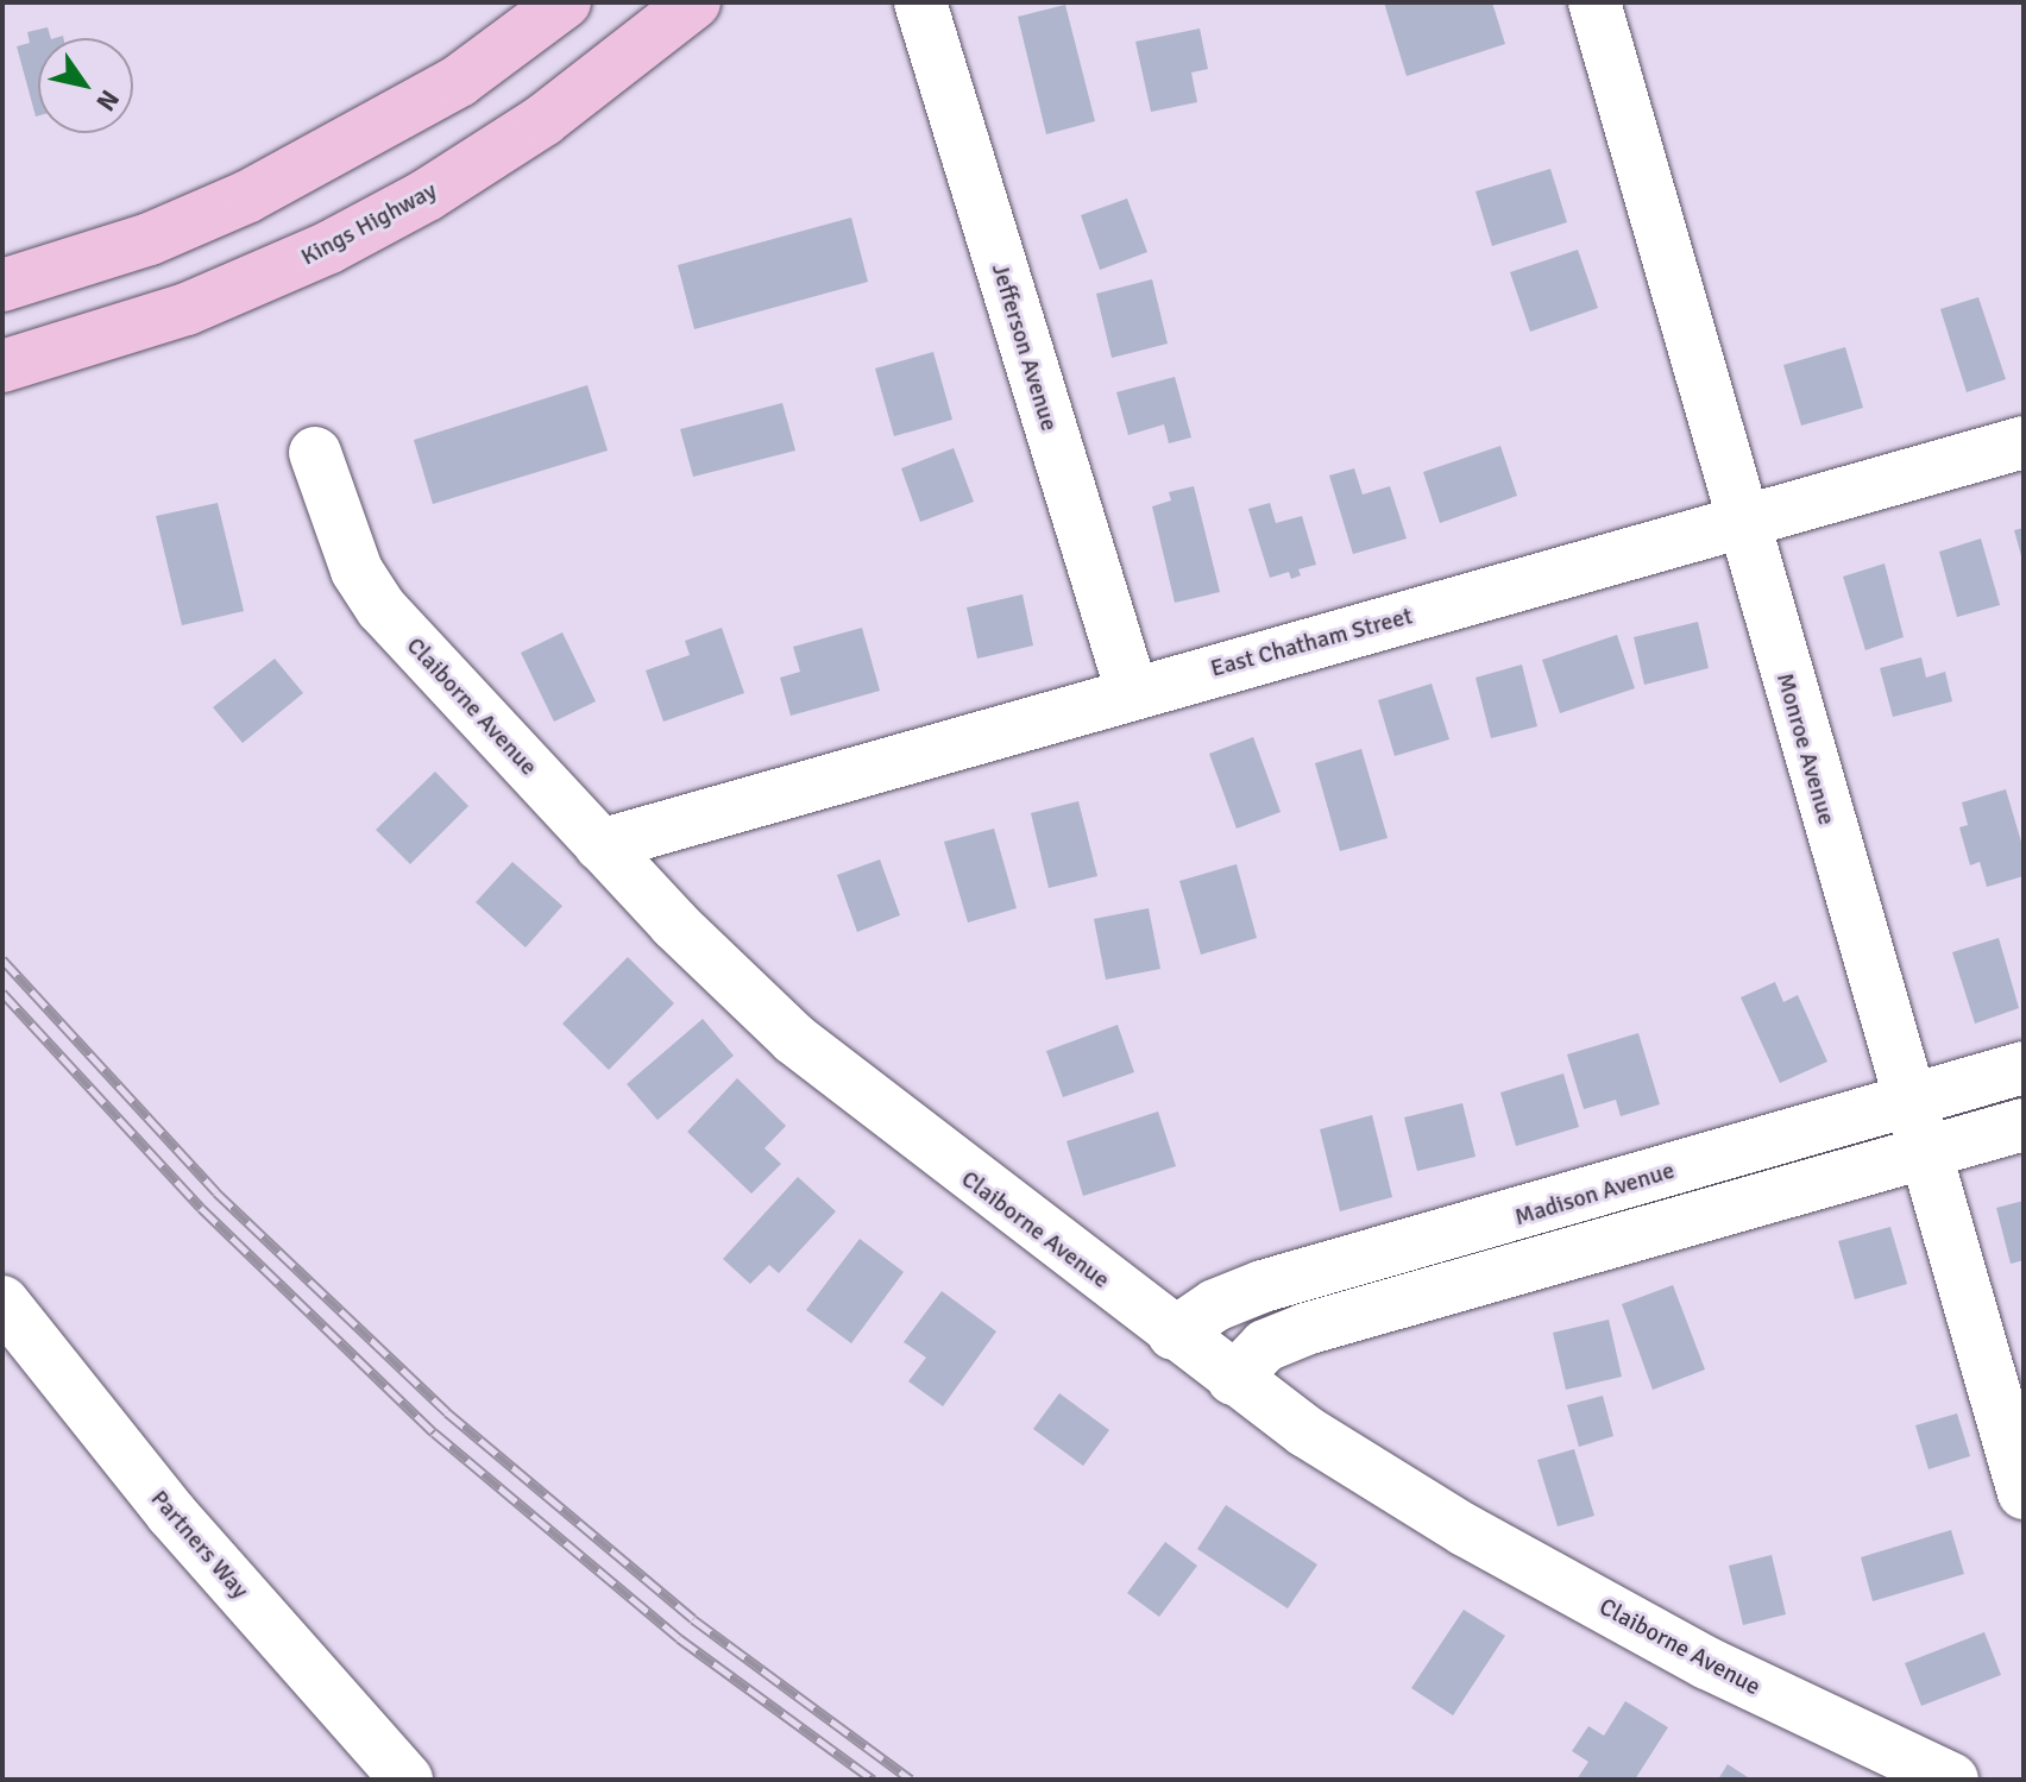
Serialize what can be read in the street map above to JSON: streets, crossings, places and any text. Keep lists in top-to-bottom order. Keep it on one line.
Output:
{"streets":{"main road":["Kings Highway"],"street":["Jefferson Avenue","East Chatham Street","Claiborne Avenue","Monroe Avenue","Madison Avenue","Partners Way"]},"crossings":[["Jefferson Avenue","East Chatham Street"],["East Chatham Street","Claiborne Avenue"],["East Chatham Street","Monroe Avenue"],["Claiborne Avenue","Madison Avenue"],["Monroe Avenue","Madison Avenue"]],"north":"bottom right"}
